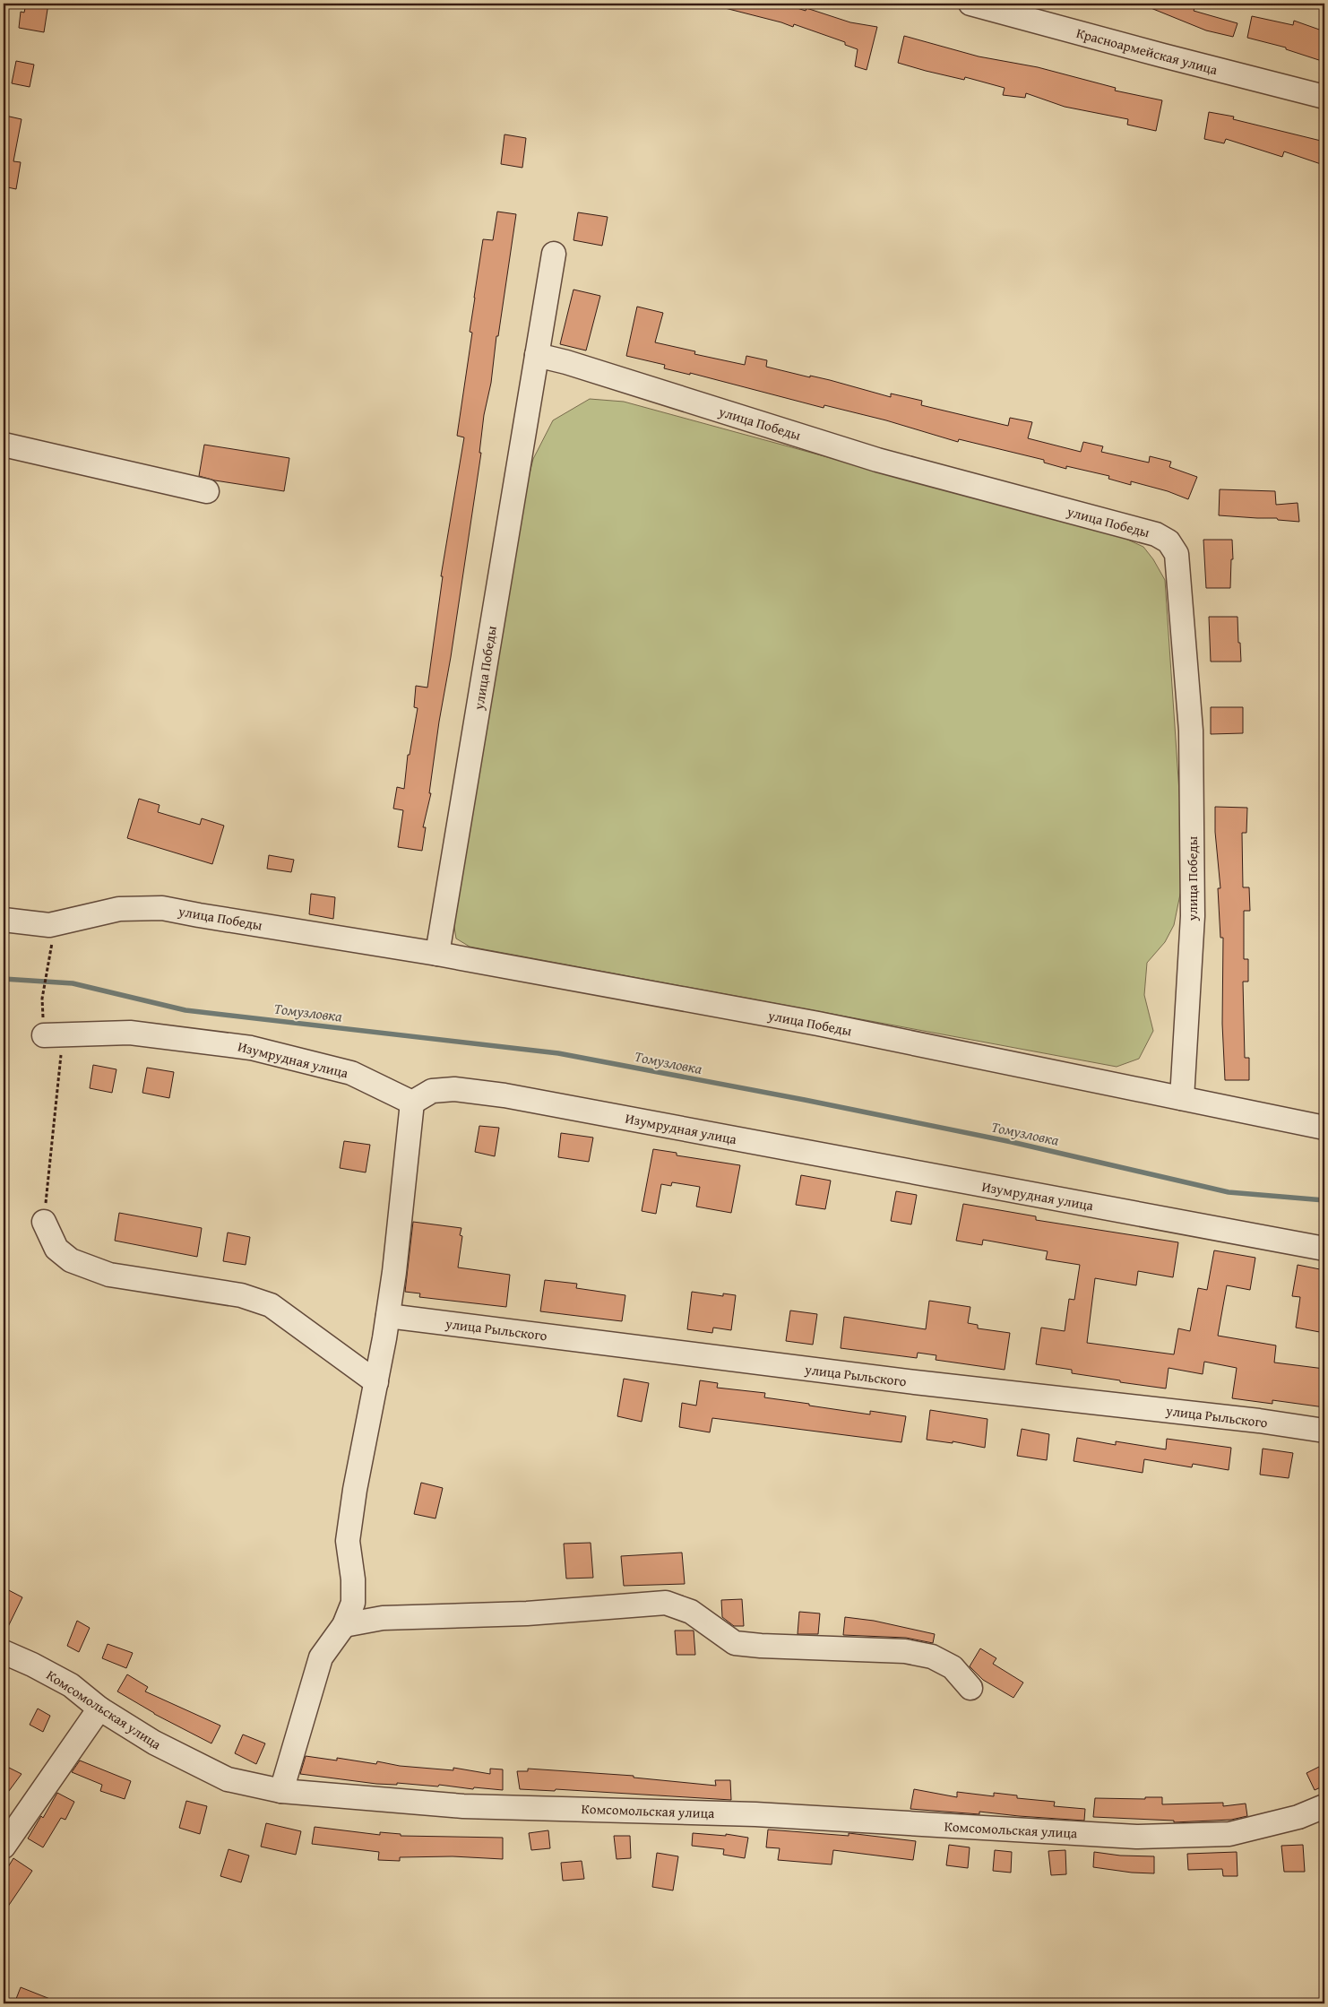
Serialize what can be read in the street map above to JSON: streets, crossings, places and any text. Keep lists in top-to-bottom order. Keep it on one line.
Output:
{"streets":{"street":["Красноармейская улица","улица Победы","Изумрудная улица","улица Рыльского","Комсомольская улица"]},"water":["Томузловка"]}
